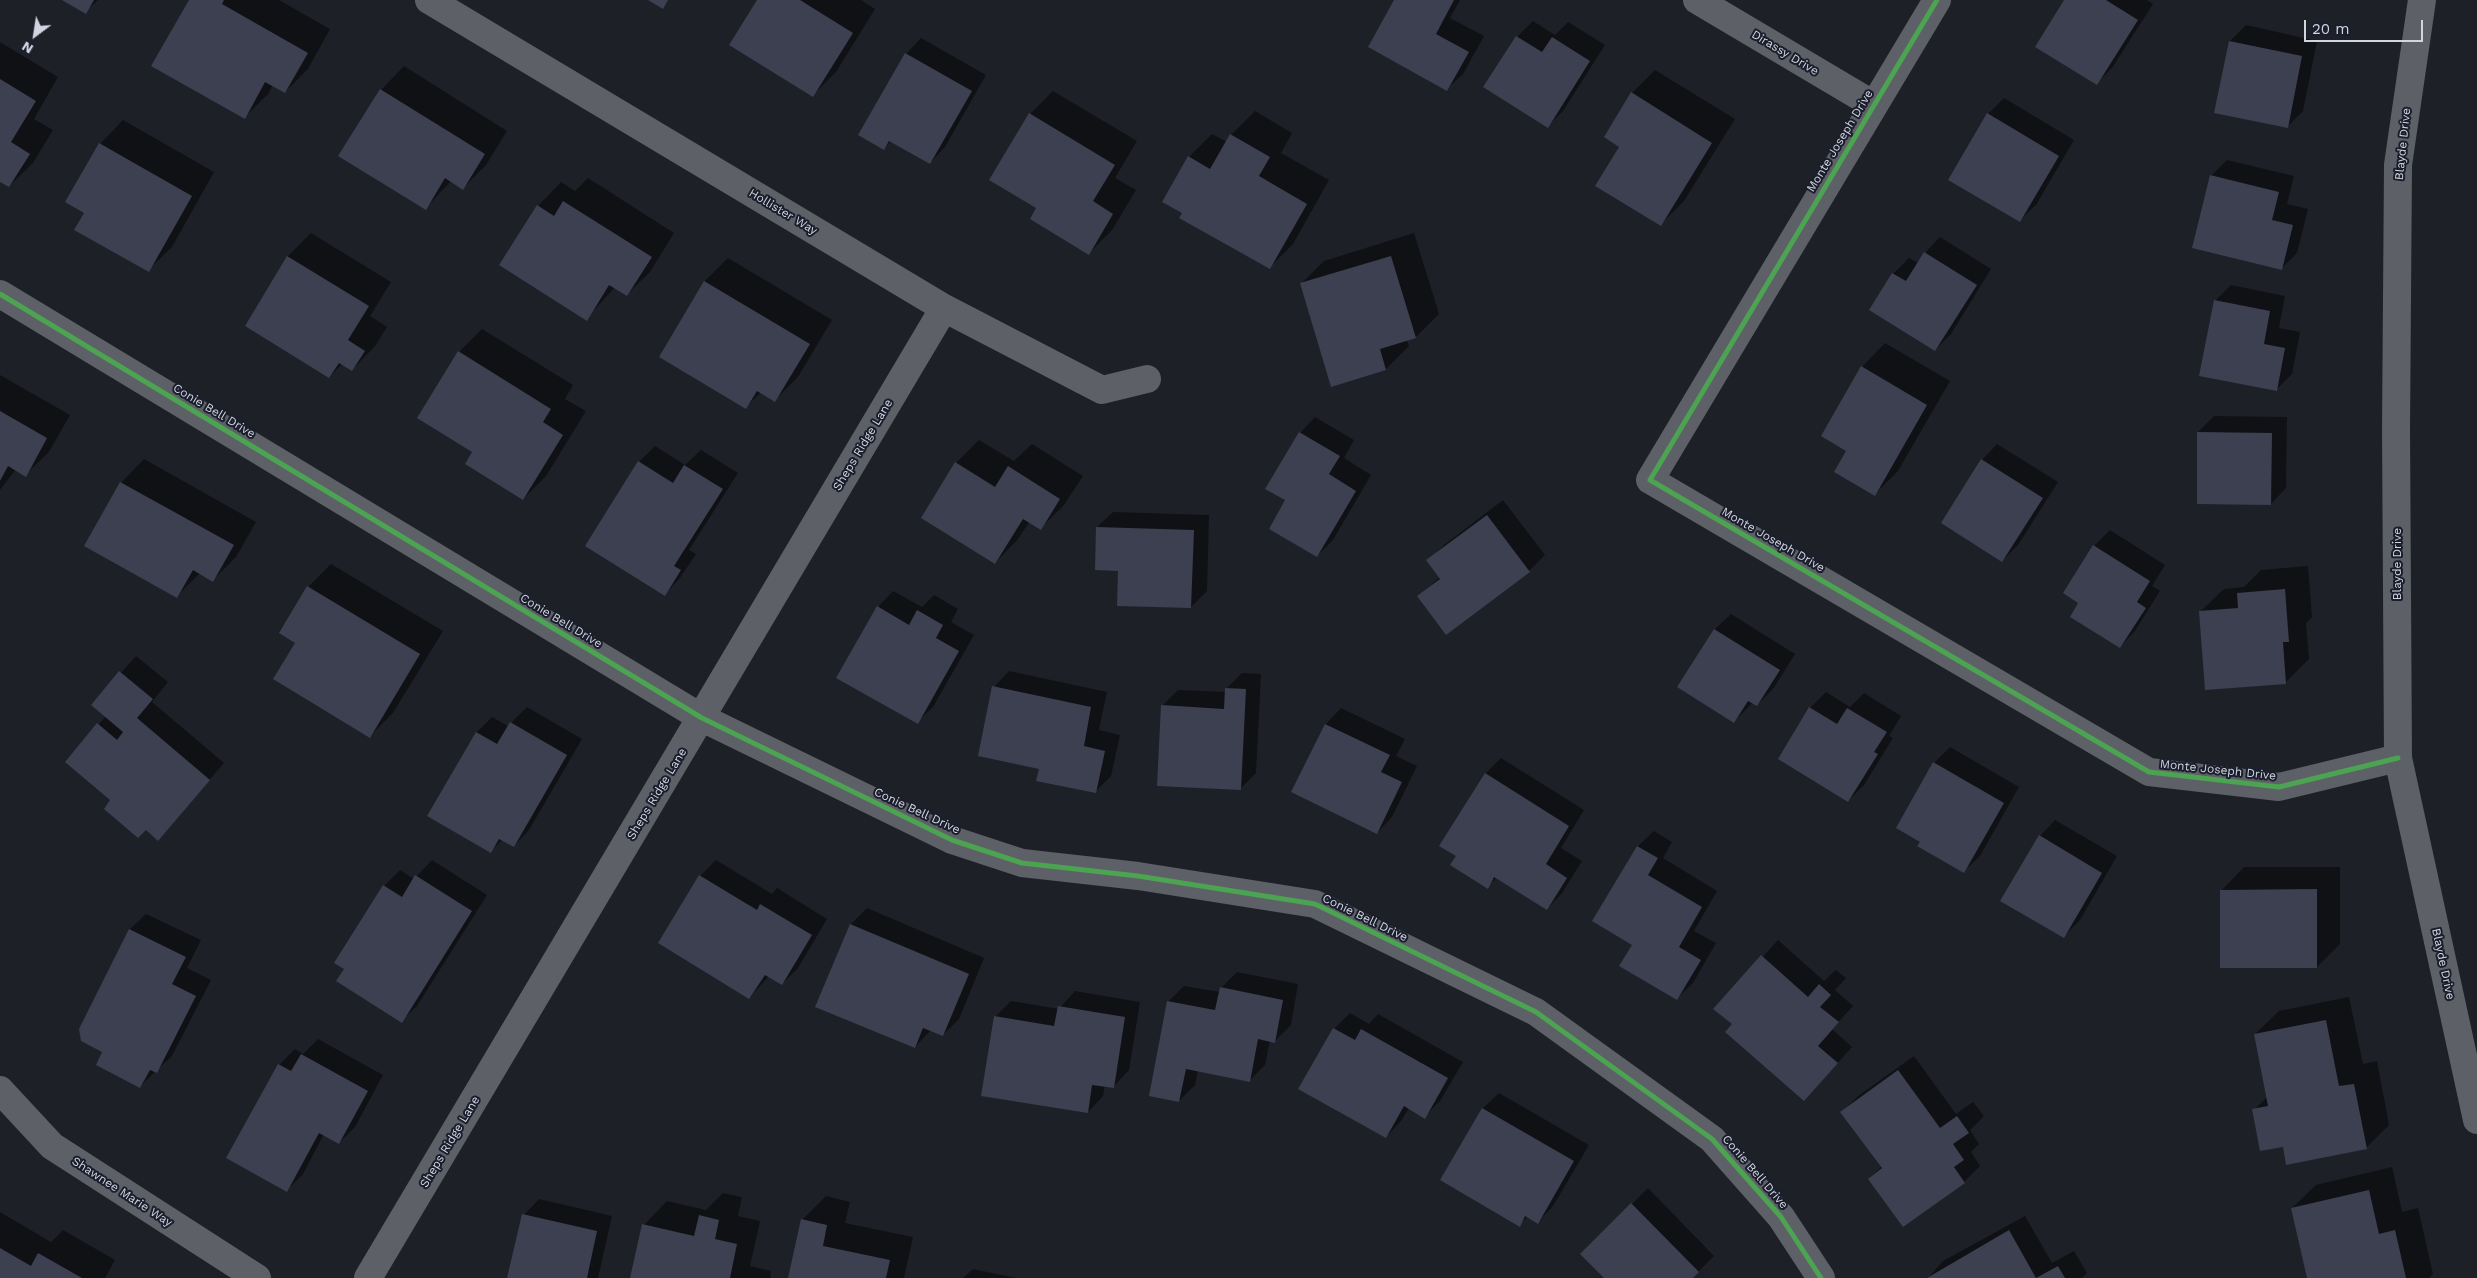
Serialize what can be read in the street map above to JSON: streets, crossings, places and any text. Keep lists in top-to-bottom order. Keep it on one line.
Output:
{"streets":{"street":["Dirassy Drive","Monte Joseph Drive","Blayde Drive","Hollister Way","Conie Bell Drive","Sheps Ridge Lane","Shawnee Marie Way"]},"crossings":[["Dirassy Drive","Monte Joseph Drive"],["Monte Joseph Drive","Blayde Drive"],["Hollister Way","Sheps Ridge Lane"],["Conie Bell Drive","Sheps Ridge Lane"]],"scale_bar":"20 m","north":"bottom left"}
